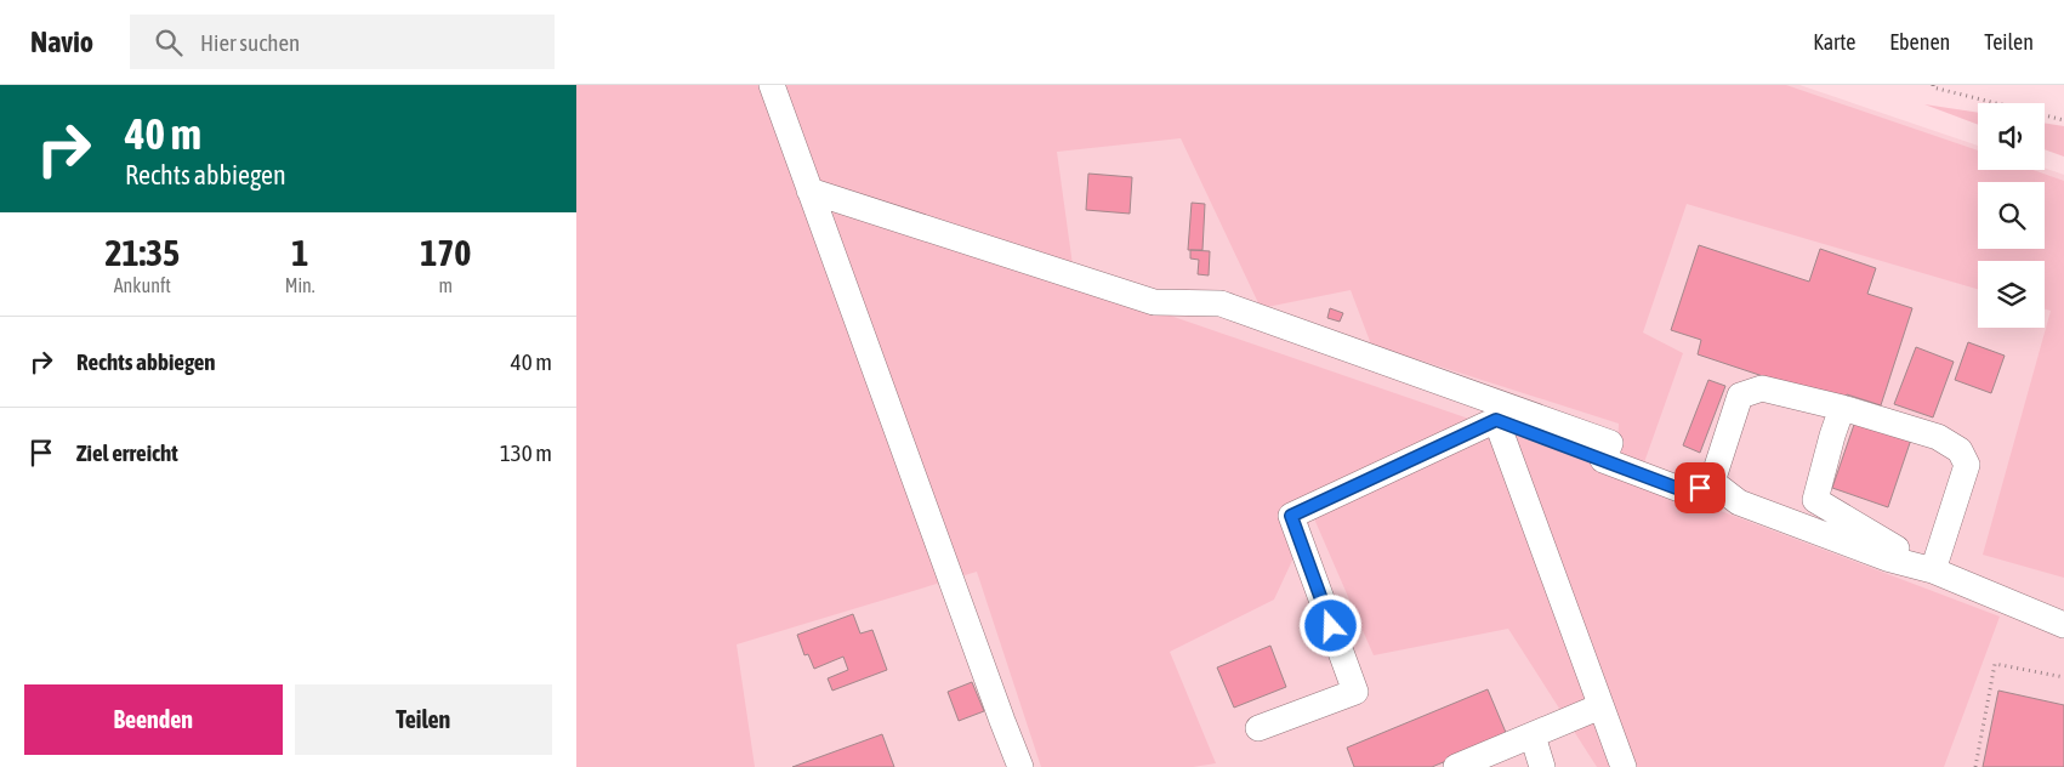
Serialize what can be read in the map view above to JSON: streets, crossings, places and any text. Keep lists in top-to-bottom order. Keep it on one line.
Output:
{"page":{"header":"Navio","search":"Hier suchen","nav":["Karte","Ebenen","Teilen"],"turn":["40 m","Rechts abbiegen"],"eta":["21:35","Ankunft","1","Min.","170","m"],"list":[{"name":"Rechts abbiegen","value":"40 m"},{"name":"Ziel erreicht","value":"130 m"}],"buttons":["Beenden","Teilen"]}}
